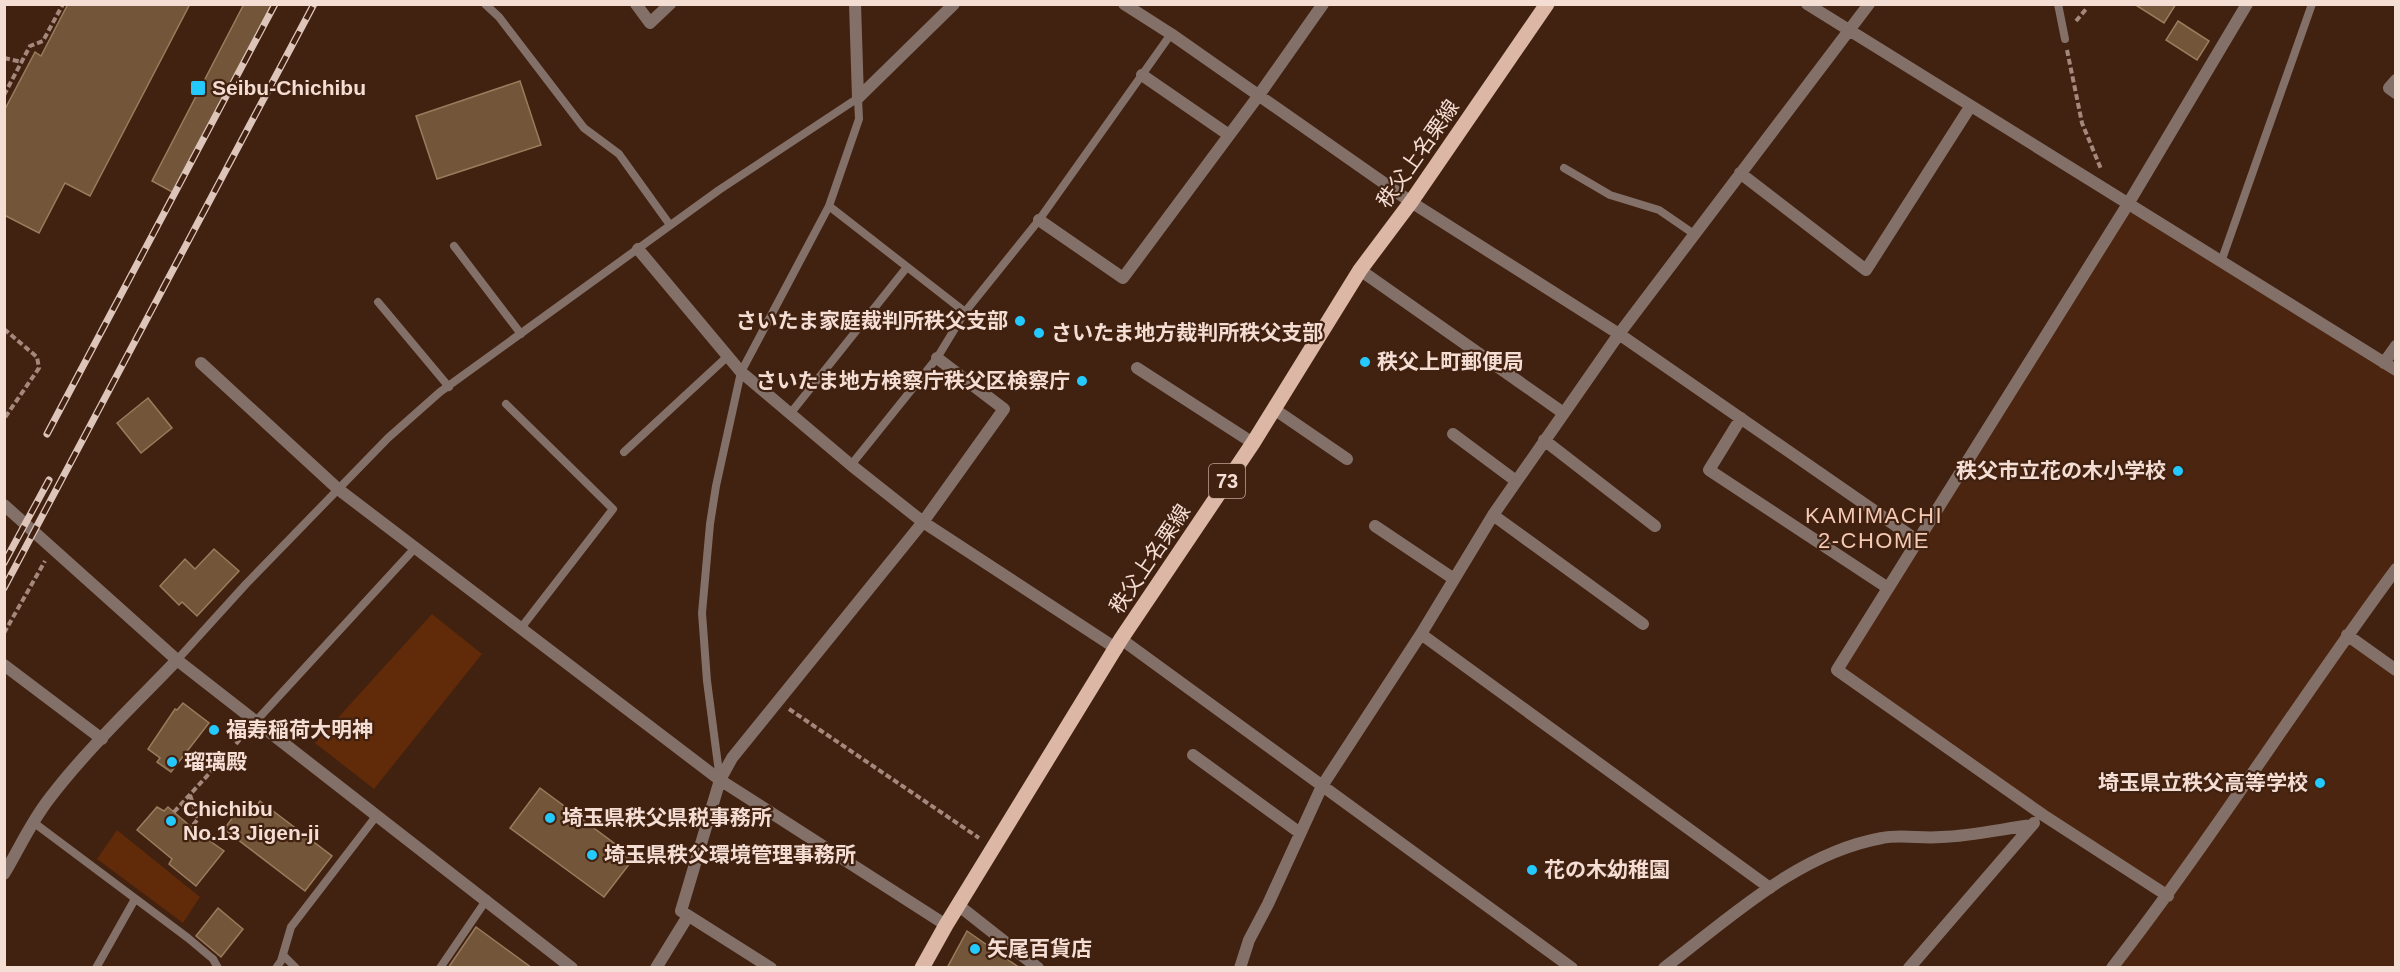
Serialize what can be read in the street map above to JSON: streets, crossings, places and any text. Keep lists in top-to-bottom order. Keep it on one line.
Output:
{"streets":{"main road":["秩父上名栗線","73"]},"districts":["KAMIMACHI 2-CHOME"],"places":{"transit":["Seibu-Chichibu"],"other":["さいたま家庭裁判所秩父支部","さいたま地方裁判所秩父支部","秩父上町郵便局","さいたま地方検察庁秩父区検察庁","秩父市立花の木小学校","福寿稲荷大明神","瑠璃殿","埼玉県立秩父高等学校","埼玉県秩父県税事務所","Chichibu No.13 Jigen-ji","埼玉県秩父環境管理事務所","花の木幼稚園","矢尾百貨店"]}}
